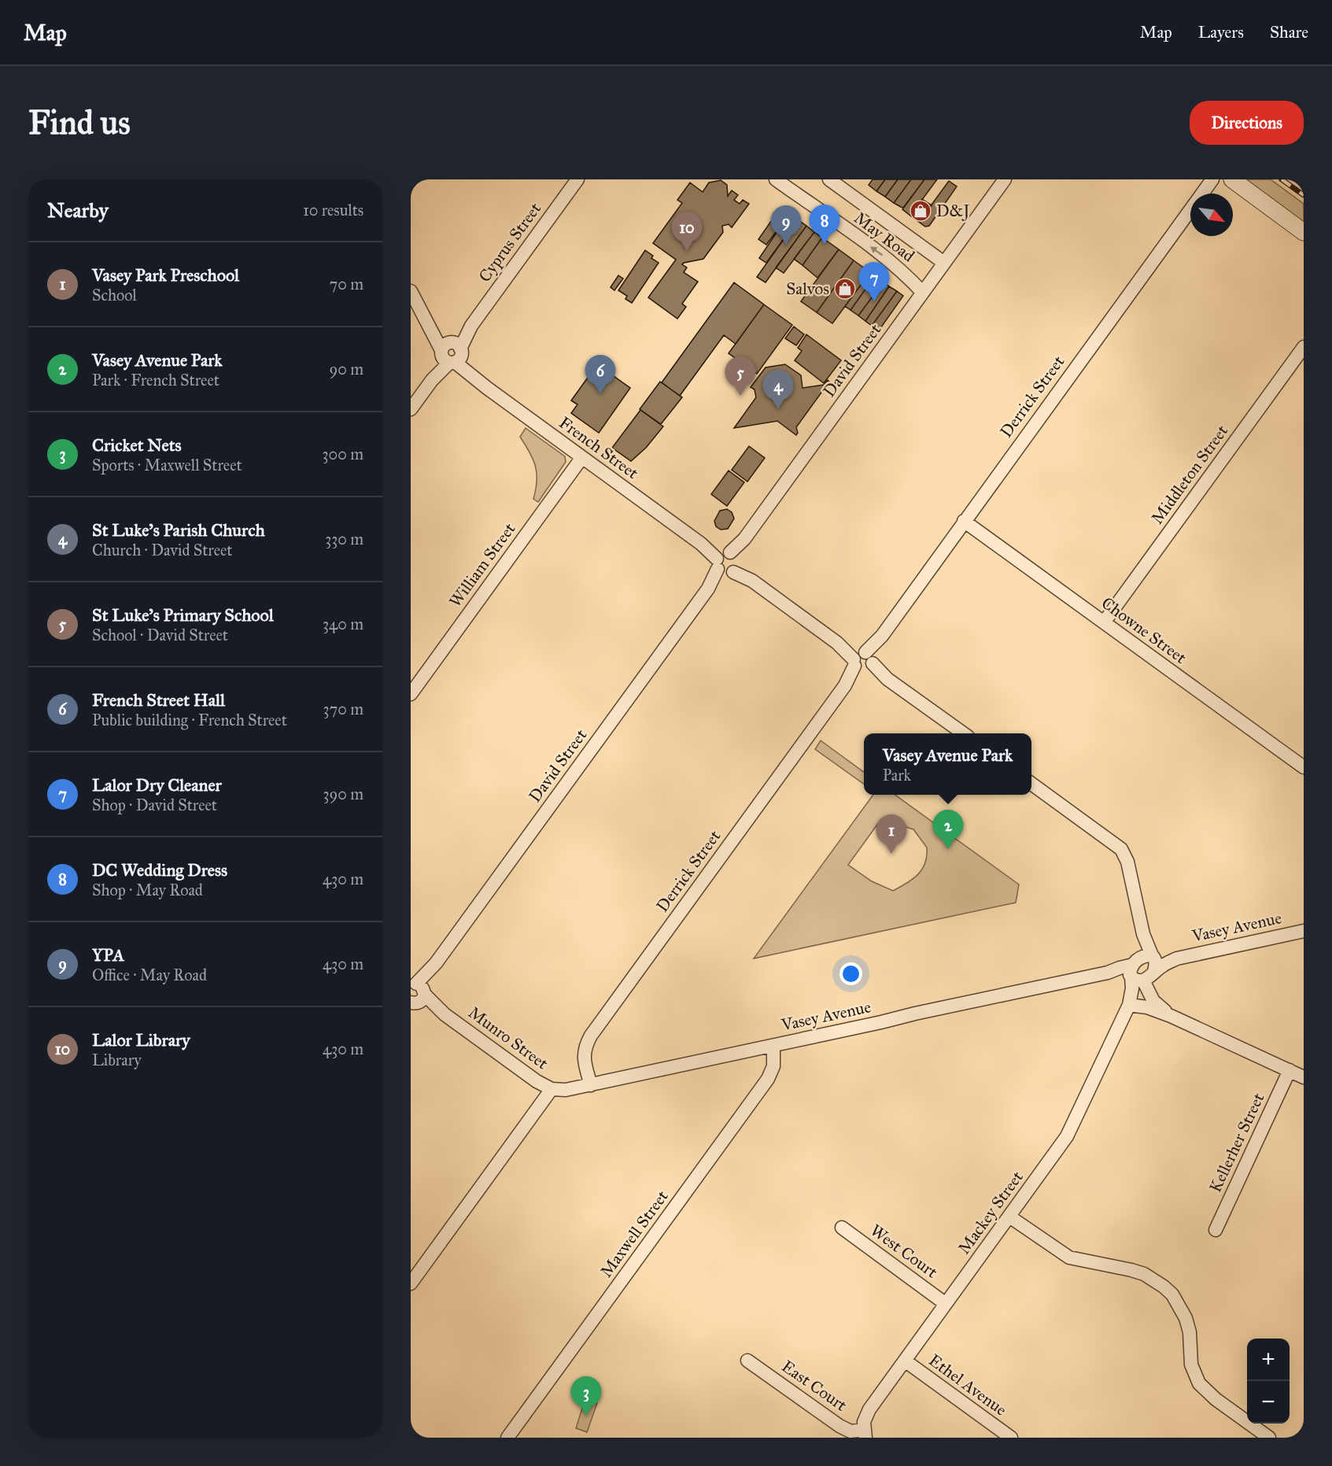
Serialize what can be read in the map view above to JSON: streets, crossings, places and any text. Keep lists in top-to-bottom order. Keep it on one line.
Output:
{"streets":{"street":["May Road","Cyprus Street","David Street","Derrick Street","French Street","Middleton Street","William Street","Chowne Street","Vasey Avenue","Munro Street","Kellerher Street","Mackey Street","Maxwell Street","West Court","Ethel Avenue","East Court"]},"crossings":[["May Road","David Street"],["Cyprus Street","French Street"],["David Street","French Street"],["David Street","Munro Street"],["Derrick Street","French Street"],["Derrick Street","Chowne Street"],["Derrick Street","Vasey Avenue"],["French Street","William Street"],["Middleton Street","Chowne Street"],["Vasey Avenue","Munro Street"],["Vasey Avenue","Mackey Street"],["Vasey Avenue","Maxwell Street"],["Mackey Street","West Court"],["Mackey Street","Ethel Avenue"],["Mackey Street","East Court"]],"places":{"shop":["D&J","Salvos"]},"north":"bottom right","page":{"header":"Map","nav":["Map","Layers","Share"],"buttons":"Directions","title":"Find us","heading":["Nearby","10 results"],"pins":["8","9","10","7","6","5","4","2","1","3"],"list":[{"mark":"1","name":"Vasey Park Preschool","note":"School","value":"70 m"},{"mark":"2","name":"Vasey Avenue Park","note":"Park · French Street","value":"90 m"},{"mark":"3","name":"Cricket Nets","note":"Sports · Maxwell Street","value":"300 m"},{"mark":"4","name":"St Luke's Parish Church","note":"Church · David Street","value":"330 m"},{"mark":"5","name":"St Luke's Primary School","note":"School · David Street","value":"340 m"},{"mark":"6","name":"French Street Hall","note":"Public building · French Street","value":"370 m"},{"mark":"7","name":"Lalor Dry Cleaner","note":"Shop · David Street","value":"390 m"},{"mark":"8","name":"DC Wedding Dress","note":"Shop · May Road","value":"430 m"},{"mark":"9","name":"YPA","note":"Office · May Road","value":"430 m"},{"mark":"10","name":"Lalor Library","note":"Library","value":"430 m"}],"popup":["Vasey Avenue Park","Park"],"map_buttons":["+","−"]}}
